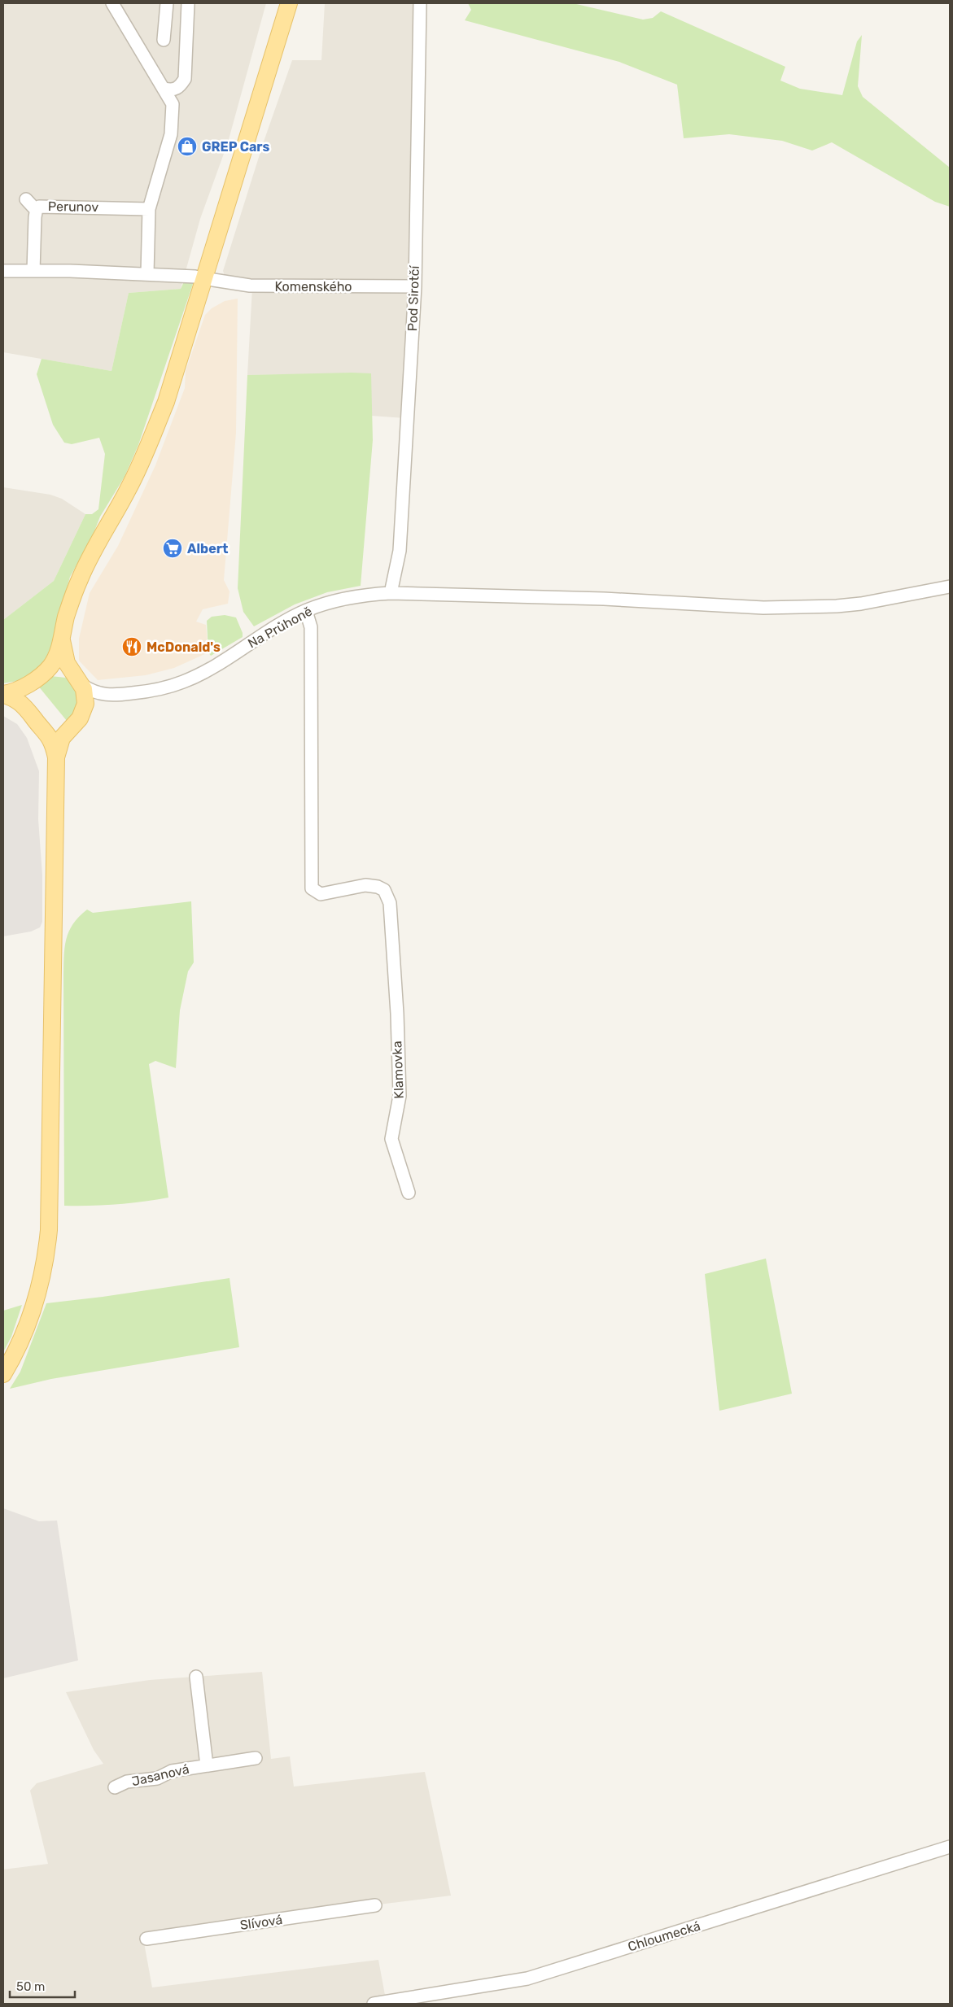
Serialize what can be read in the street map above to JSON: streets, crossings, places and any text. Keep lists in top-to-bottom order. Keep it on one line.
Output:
{"streets":{"street":["Perunov","Komenského","Pod Sirotčí","Na Průhoně","Klamovka","Jasanová","Slívová","Chloumecká"]},"crossings":[["Komenského","Pod Sirotčí"],["Pod Sirotčí","Na Průhoně"],["Na Průhoně","Klamovka"]],"places":{"shop":["GREP Cars"],"supermarket":["Albert"],"restaurant":["McDonald's"]},"scale_bar":"50 m"}
